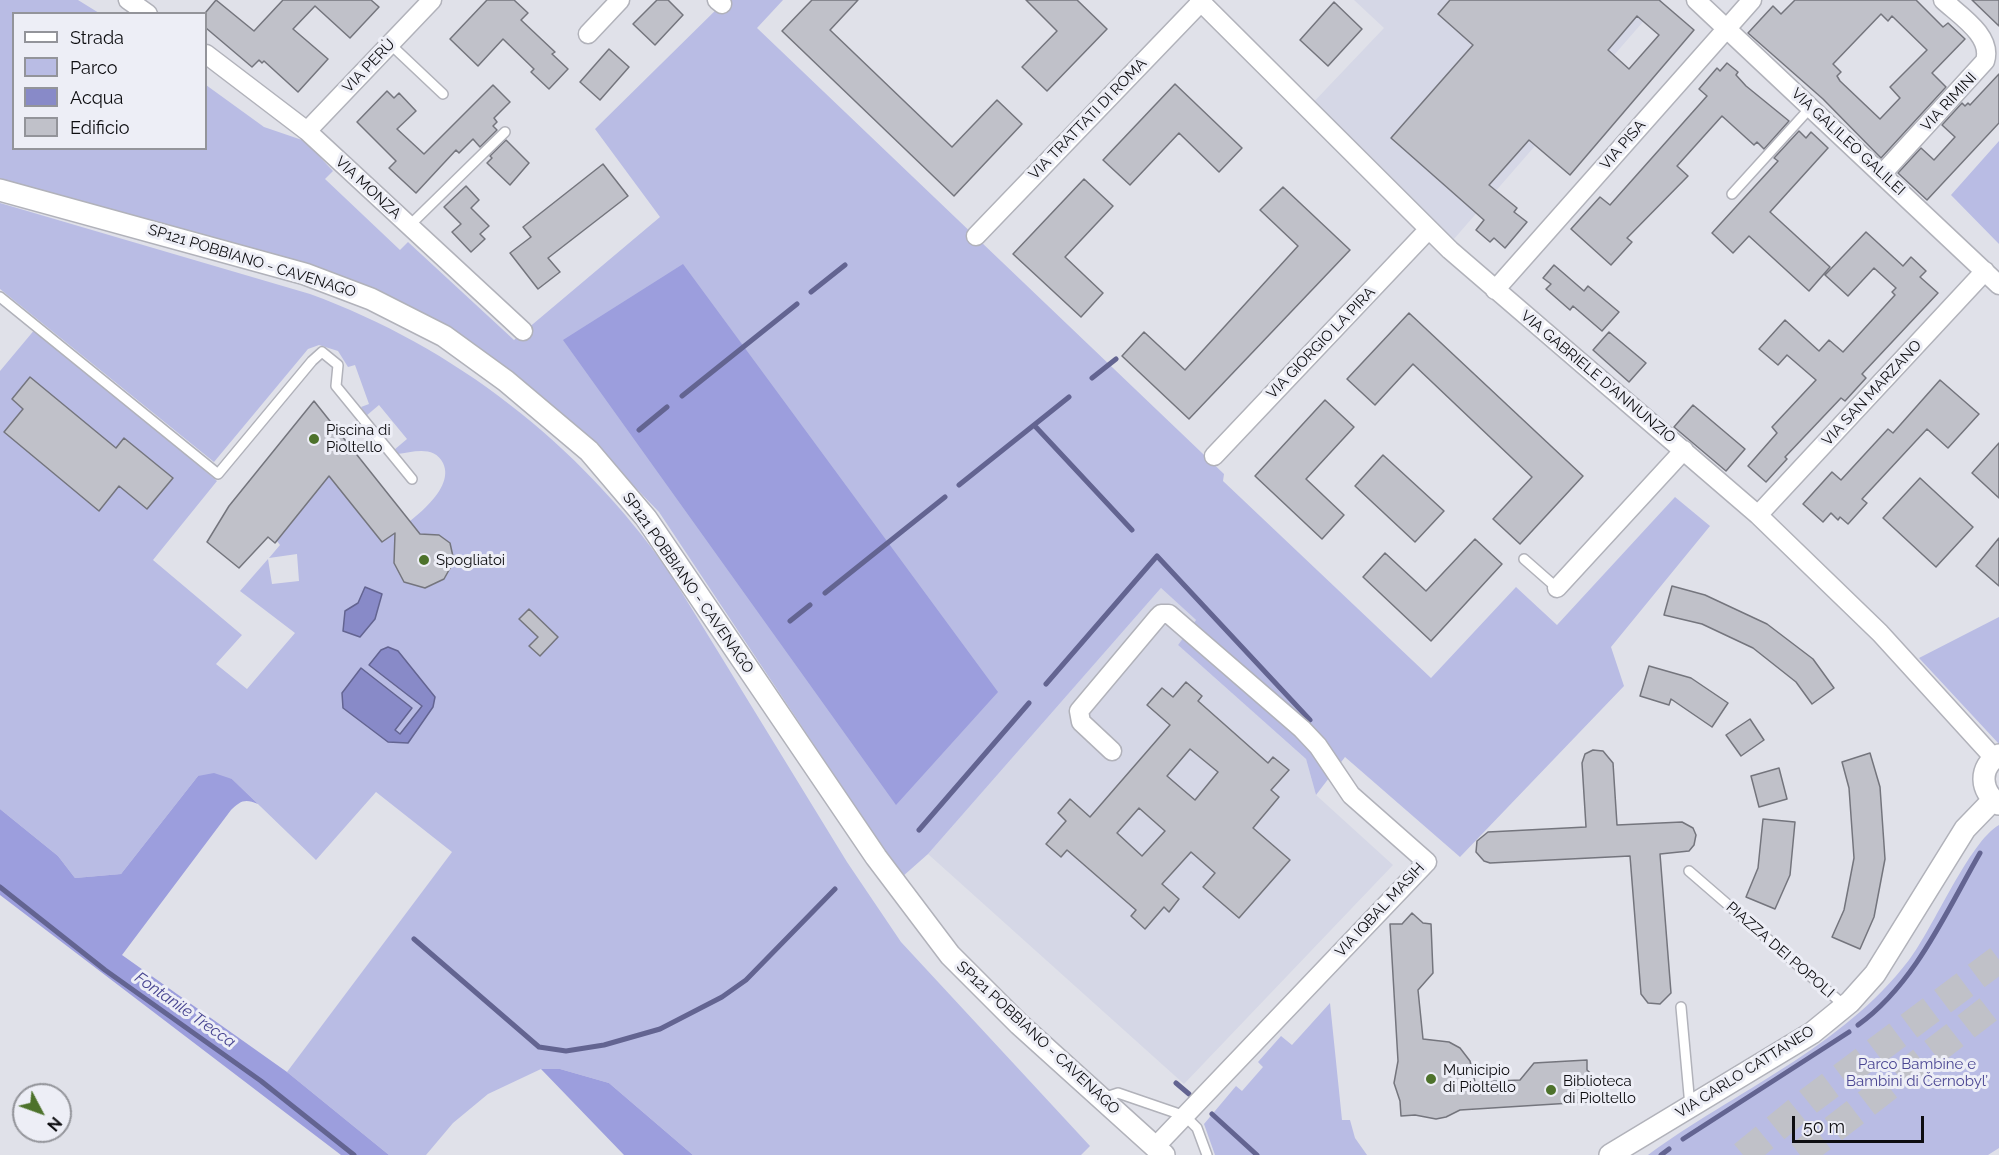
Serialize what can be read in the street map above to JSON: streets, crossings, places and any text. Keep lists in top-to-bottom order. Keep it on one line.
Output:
{"streets":{"street":["VIA PERÙ","VIA RIMINI","VIA TRATTATI DI ROMA","VIA GALILEO GALILEI","VIA PISA","VIA MONZA","SP121 POBBIANO - CAVENAGO","VIA GIORGIO LA PIRA","VIA GABRIELE D'ANNUNZIO","VIA SAN MARZANO","VIA IQBAL MASIH","VIA CARLO CATTANEO"],"lane":["PIAZZA DEI POPOLI"]},"crossings":[["VIA PERÙ","VIA MONZA"],["VIA RIMINI","VIA GALILEO GALILEI"],["VIA TRATTATI DI ROMA","VIA GABRIELE D'ANNUNZIO"],["VIA GALILEO GALILEI","VIA PISA"],["VIA GALILEO GALILEI","VIA SAN MARZANO"],["VIA PISA","VIA GABRIELE D'ANNUNZIO"],["SP121 POBBIANO - CAVENAGO","VIA IQBAL MASIH"],["VIA GIORGIO LA PIRA","VIA GABRIELE D'ANNUNZIO"],["VIA GABRIELE D'ANNUNZIO","VIA SAN MARZANO"],["VIA GABRIELE D'ANNUNZIO","VIA CARLO CATTANEO"],["PIAZZA DEI POPOLI","VIA CARLO CATTANEO"]],"water":["Fontanile Trecca"],"parks":["Parco Bambine e Bambini di Černobyl’"],"places":["Piscina di Pioltello","Spogliatoi","Municipio di Pioltello","Biblioteca di Pioltello"],"legend":["Strada","Parco","Acqua","Edificio"],"scale_bar":"50 m","north":"bottom right"}
